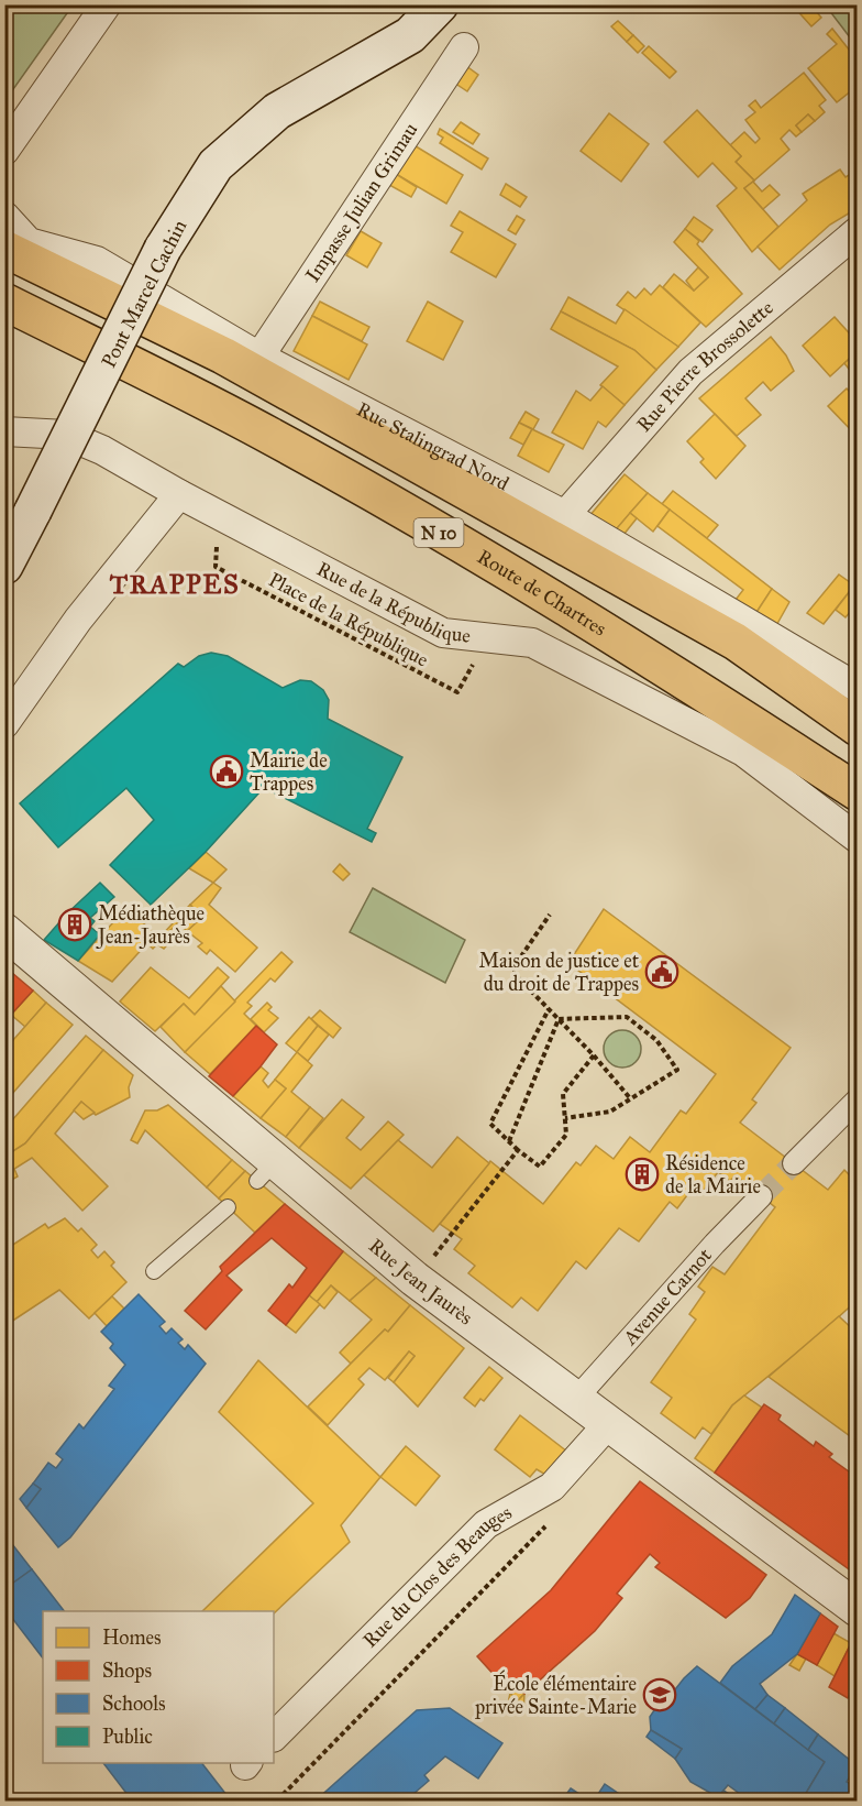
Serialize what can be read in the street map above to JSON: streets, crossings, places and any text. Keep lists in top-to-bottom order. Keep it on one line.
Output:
{"streets":{"main road":["Pont Marcel Cachin","N 10","Route de Chartres"],"street":["Impasse Julian Grimau","Rue Pierre Brossolette","Rue Stalingrad Nord","Rue de la République","Rue Jean Jaurès","Avenue Carnot","Rue du Clos des Beauges"],"path":["Place de la République"]},"crossings":[["Impasse Julian Grimau","Rue Stalingrad Nord"],["Rue Pierre Brossolette","Rue Stalingrad Nord"],["Rue de la République","Place de la République"],["Rue Jean Jaurès","Avenue Carnot"],["Rue Jean Jaurès","Rue du Clos des Beauges"]],"districts":["TRAPPES"],"places":{"public building":["Mairie de Trappes","Maison de justice et du droit de Trappes"],"building":["Médiathèque Jean-Jaurès","Résidence de la Mairie"],"school or university":["École élémentaire privée Sainte-Marie"]},"legend":["Homes","Shops","Schools","Public"]}
